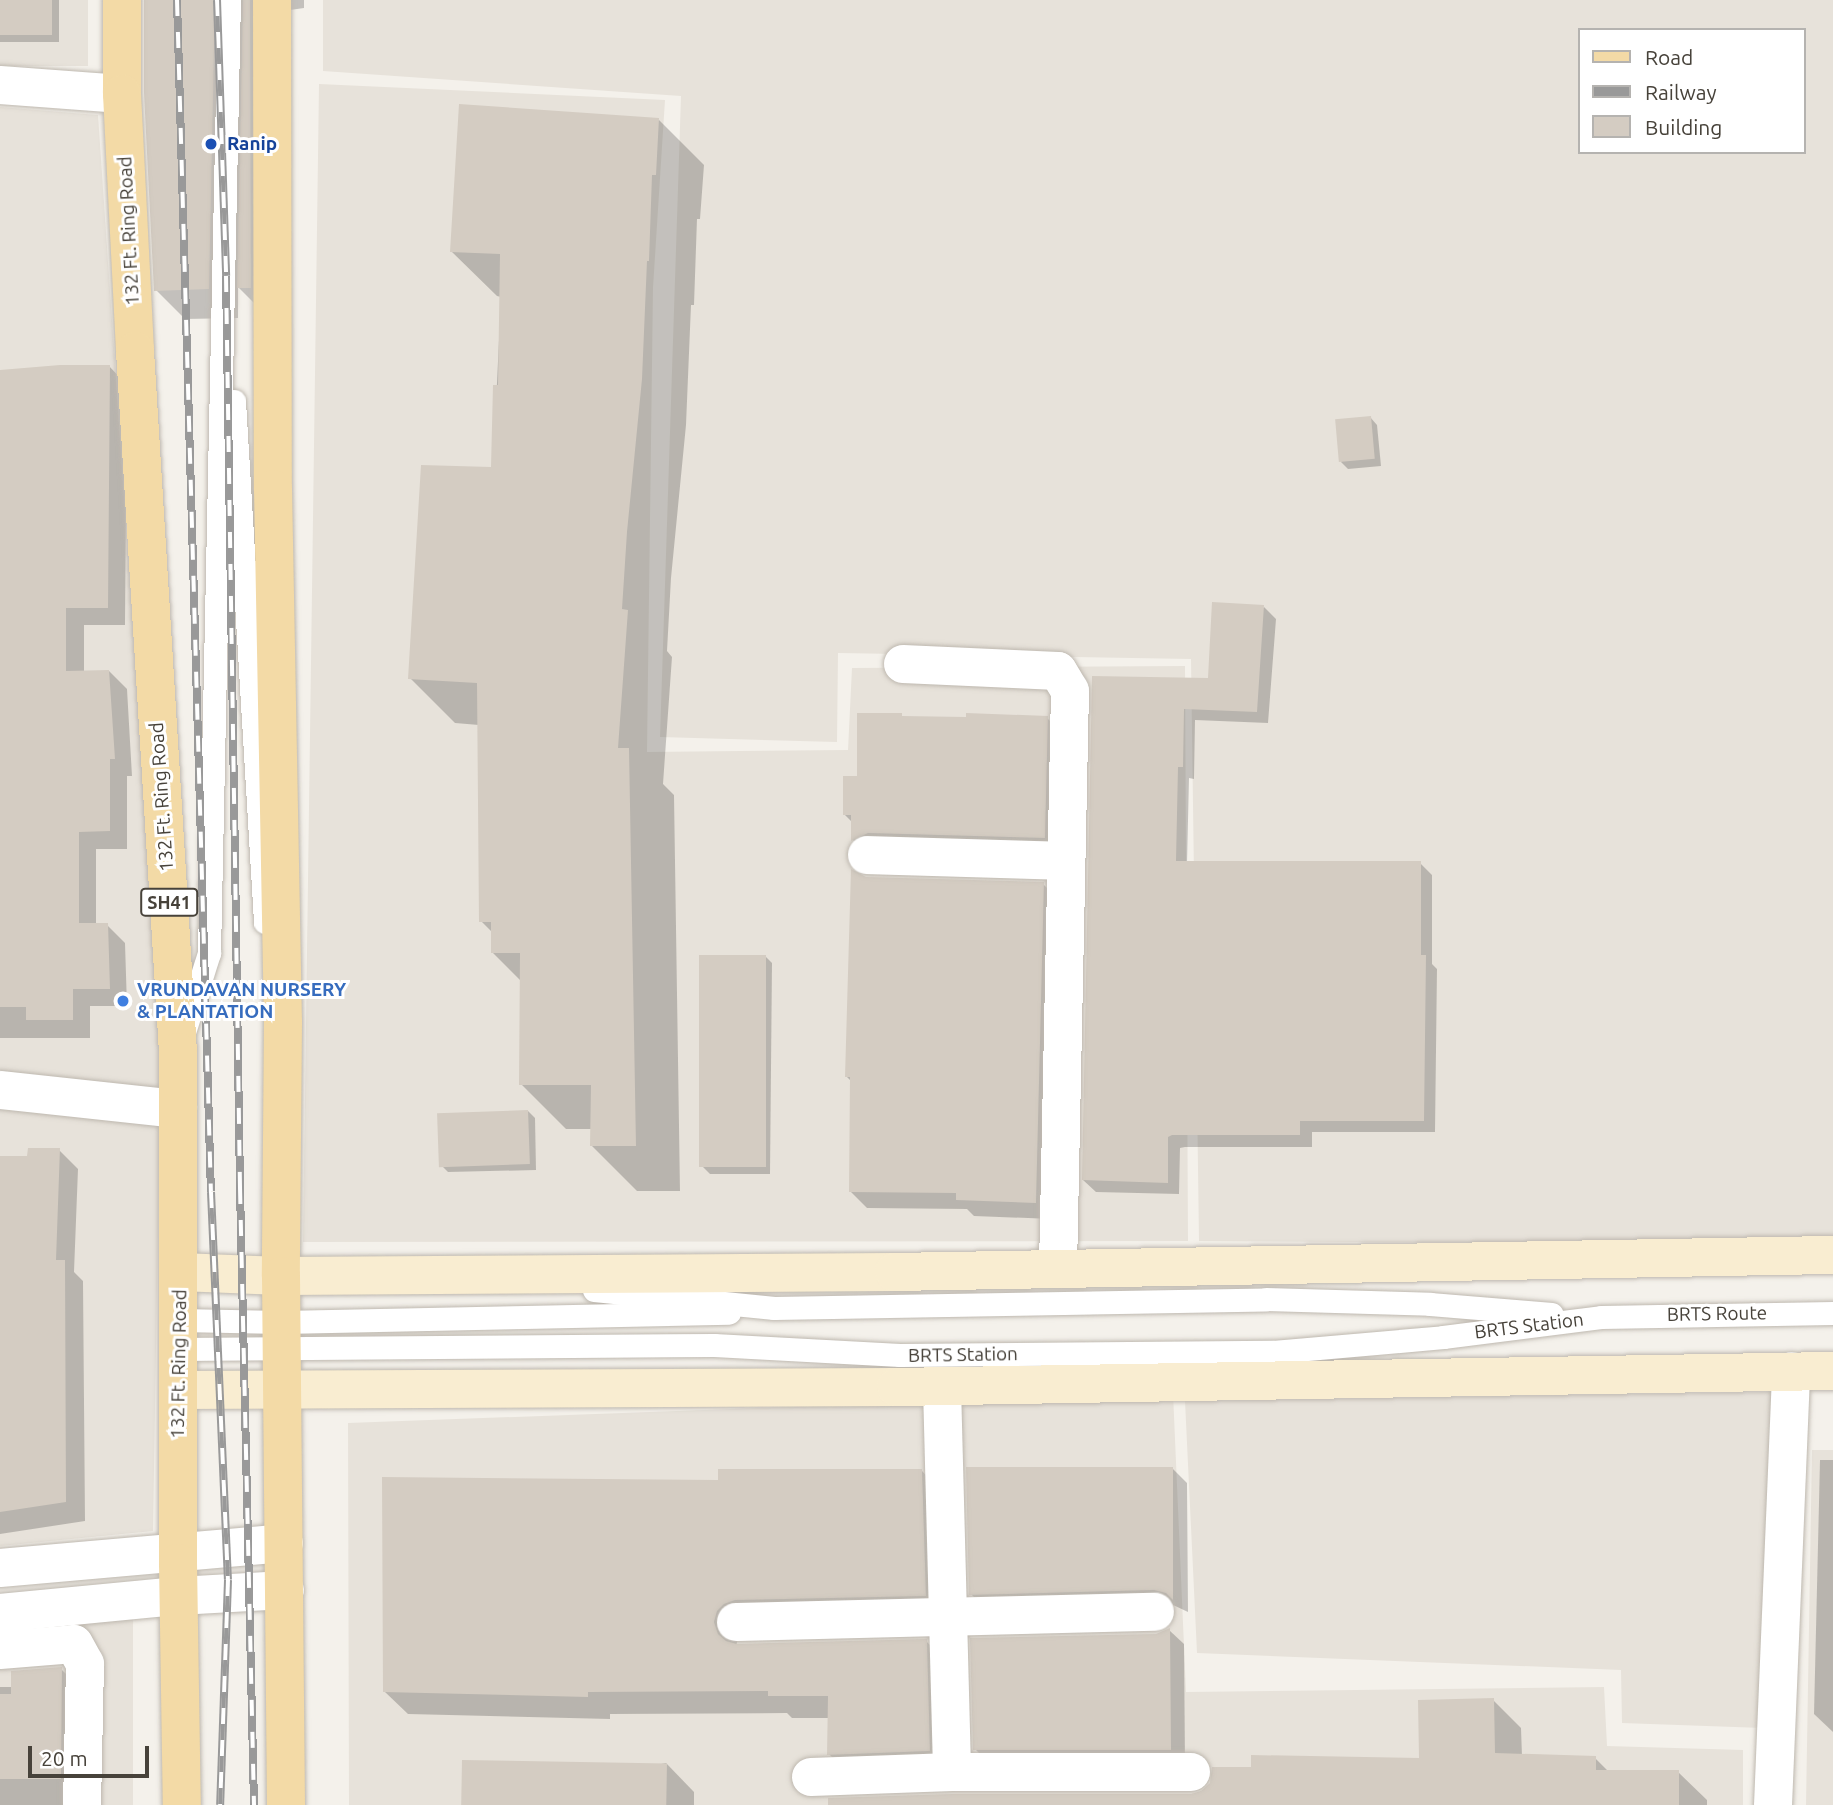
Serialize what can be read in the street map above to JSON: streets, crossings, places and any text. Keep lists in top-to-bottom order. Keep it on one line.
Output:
{"streets":{"main road":["132 Ft. Ring Road","SH41"],"lane":["BRTS Route","BRTS Station"]},"crossings":[["BRTS Route","BRTS Station"]],"places":["Ranip","VRUNDAVAN NURSERY & PLANTATION"],"legend":["Road","Railway","Building"],"scale_bar":"20 m"}
